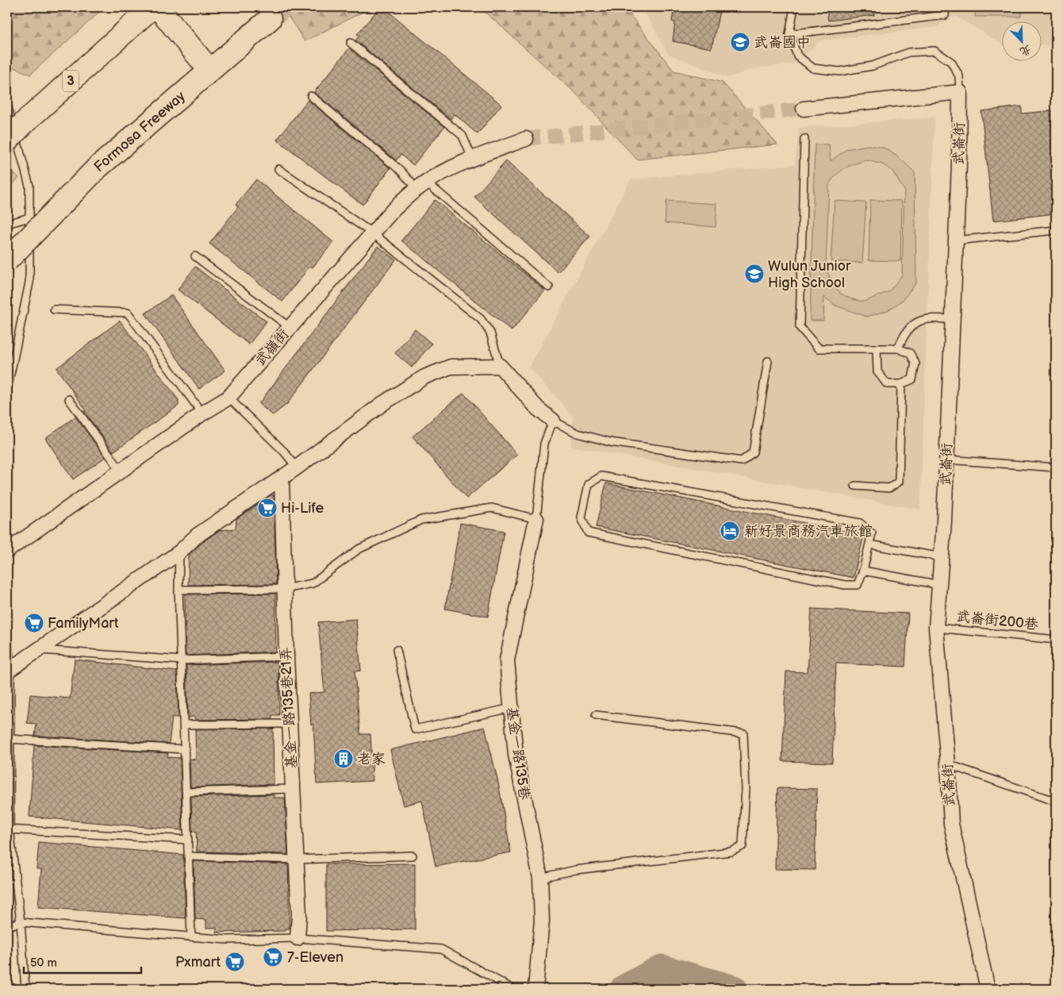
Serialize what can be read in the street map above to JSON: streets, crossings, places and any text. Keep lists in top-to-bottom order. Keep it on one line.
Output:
{"streets":{"highway":["3","Formosa Freeway"],"street":["武崙街","武嶺街","基金一路135巷21弄","基金一路135巷"],"lane":["武崙街200巷"]},"crossings":[["武崙街","武崙街200巷"]],"places":{"school or university":["武崙國中","Wulun Junior High School"],"supermarket":["Hi-Life","FamilyMart","7-Eleven","Pxmart"],"hotel":["新好景商務汽車旅館"],"building":["老家"]},"scale_bar":"50 m","north":"bottom right"}
